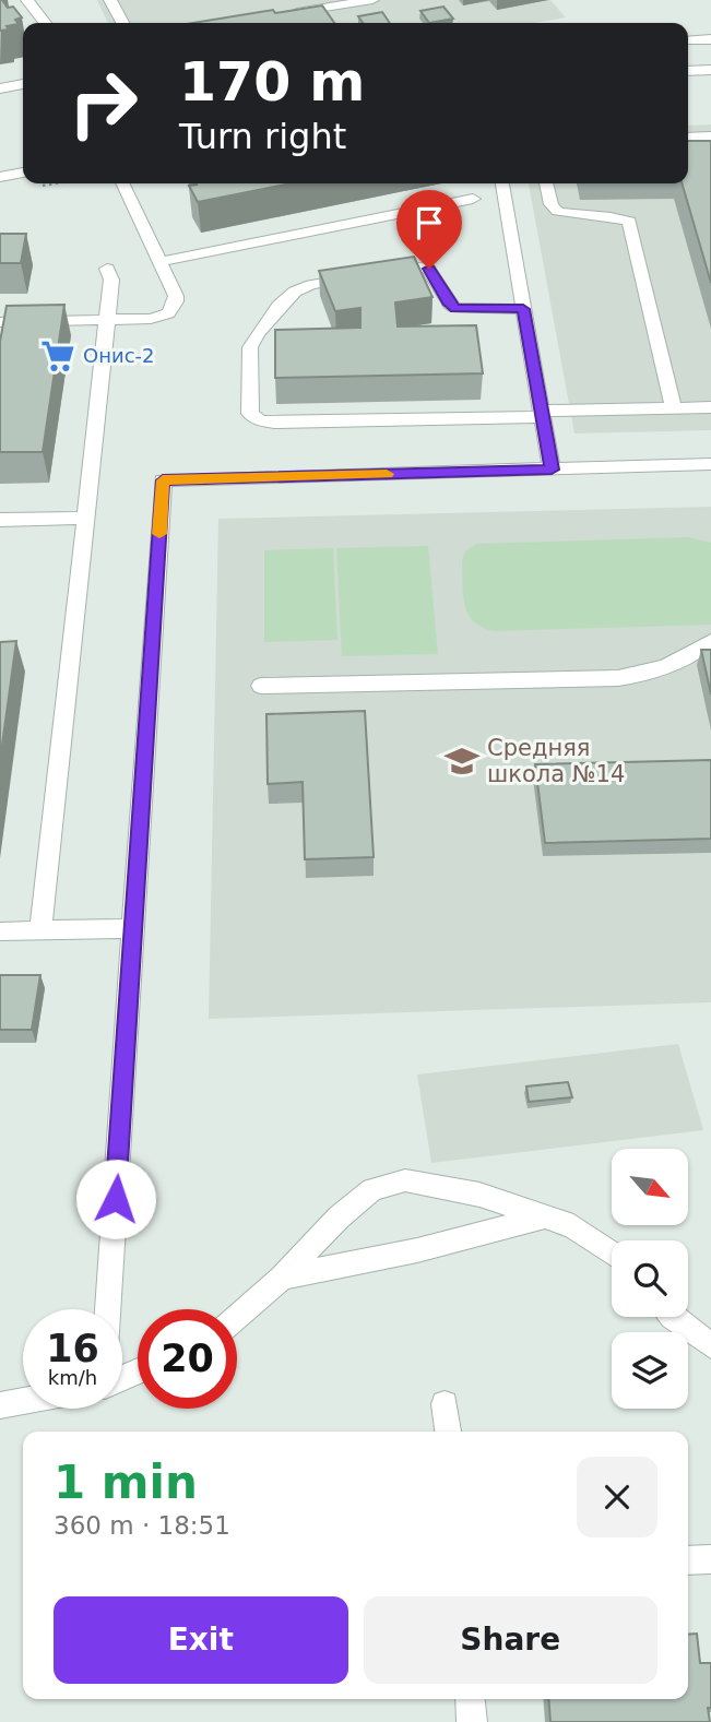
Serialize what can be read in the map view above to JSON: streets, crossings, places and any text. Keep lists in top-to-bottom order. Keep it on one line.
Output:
{"places":{"supermarket":["Онис-2"],"school or university":["Средняя школа №14"]},"north":"bottom right","page":{"turn":["170 m","Turn right"],"speed":"16 km/h","limit":"20","heading":["1 min","360 m · 18:51"],"buttons":["Exit","Share"]}}
